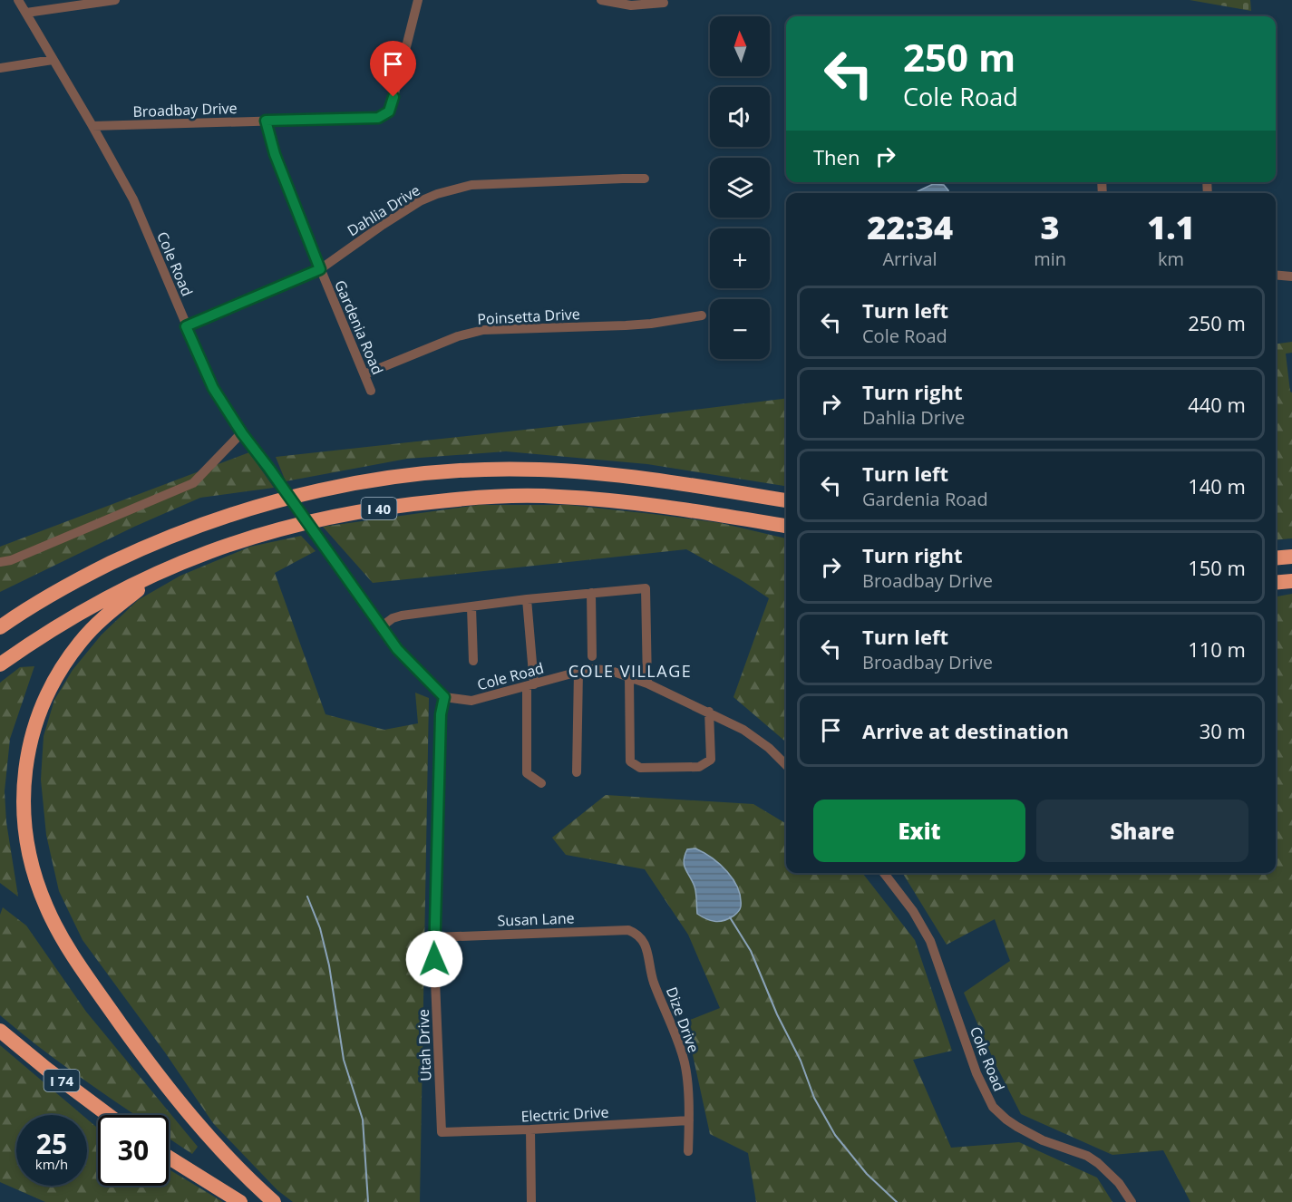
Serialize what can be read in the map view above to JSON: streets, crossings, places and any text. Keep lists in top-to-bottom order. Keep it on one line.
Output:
{"streets":{"highway":["I 40","I 74"],"street":["Broadbay Drive","Dahlia Drive","Cole Road","Poinsetta Drive","Gardenia Road","Susan Lane","Dize Drive","Utah Drive","Electric Drive"]},"crossings":[["Broadbay Drive","Cole Road"],["Broadbay Drive","Gardenia Road"],["Dahlia Drive","Cole Road"],["Dahlia Drive","Gardenia Road"],["Cole Road","Utah Drive"],["Poinsetta Drive","Gardenia Road"],["Susan Lane","Dize Drive"],["Susan Lane","Utah Drive"],["Dize Drive","Electric Drive"],["Utah Drive","Electric Drive"]],"districts":["COLE VILLAGE"],"north":"top","page":{"map_buttons":["+","−"],"turn":["250 m","Cole Road"],"then":"Then","eta":["22:34","Arrival","3","min","1.1","km"],"list":[{"name":"Turn left","note":"Cole Road","value":"250 m"},{"name":"Turn right","note":"Dahlia Drive","value":"440 m"},{"name":"Turn left","note":"Gardenia Road","value":"140 m"},{"name":"Turn right","note":"Broadbay Drive","value":"150 m"},{"name":"Turn left","note":"Broadbay Drive","value":"110 m"},{"name":"Arrive at destination","value":"30 m"}],"buttons":["Exit","Share"],"speed":"25 km/h","limit":"30"}}
